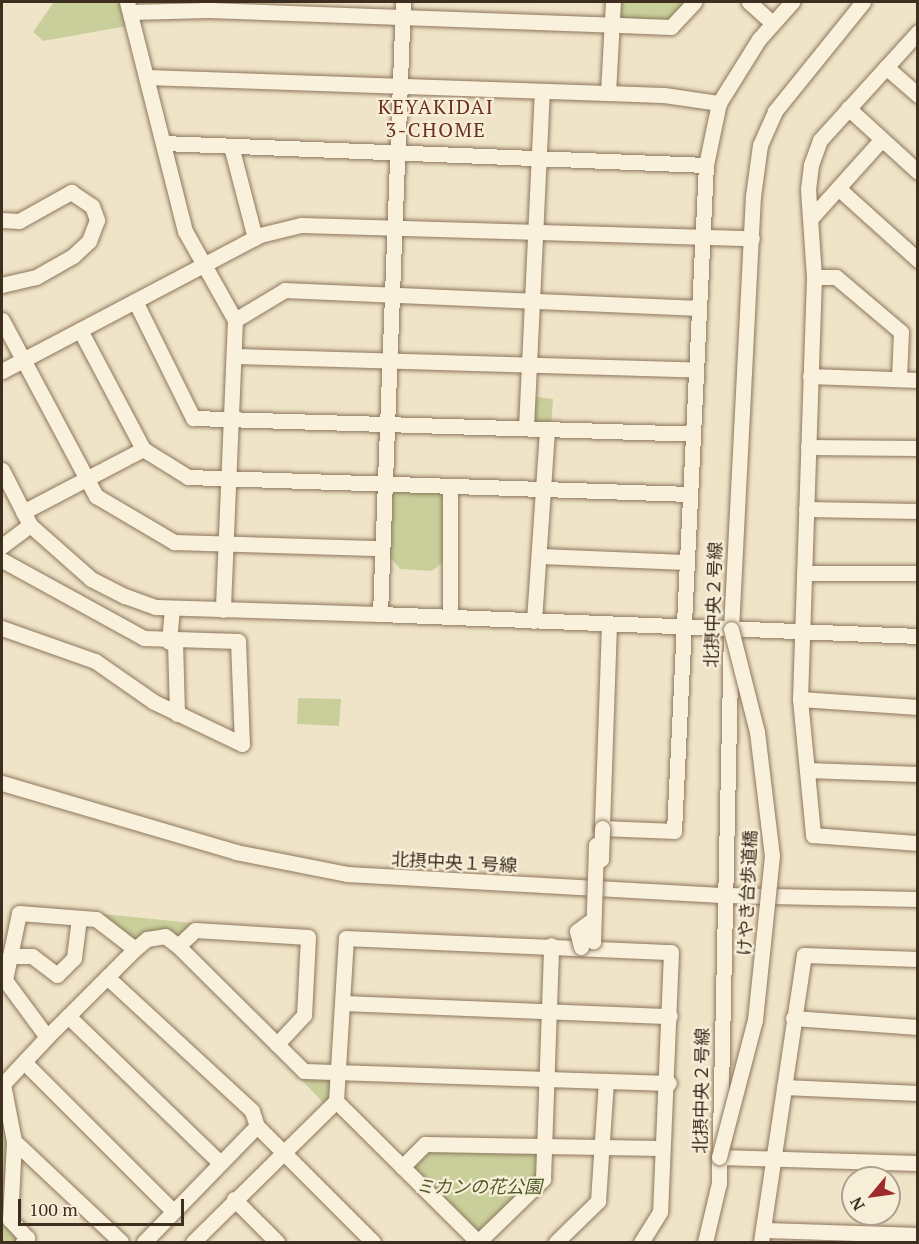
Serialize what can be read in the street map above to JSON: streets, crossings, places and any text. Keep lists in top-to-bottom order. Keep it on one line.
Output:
{"streets":{"street":["北摂中央２号線","北摂中央１号線","けやき台歩道橋"]},"crossings":[["北摂中央２号線","北摂中央１号線"],["北摂中央２号線","けやき台歩道橋"]],"districts":["KEYAKIDAI 3-CHOME"],"parks":["ミカンの花公園"],"scale_bar":"100 m","north":"bottom left"}
